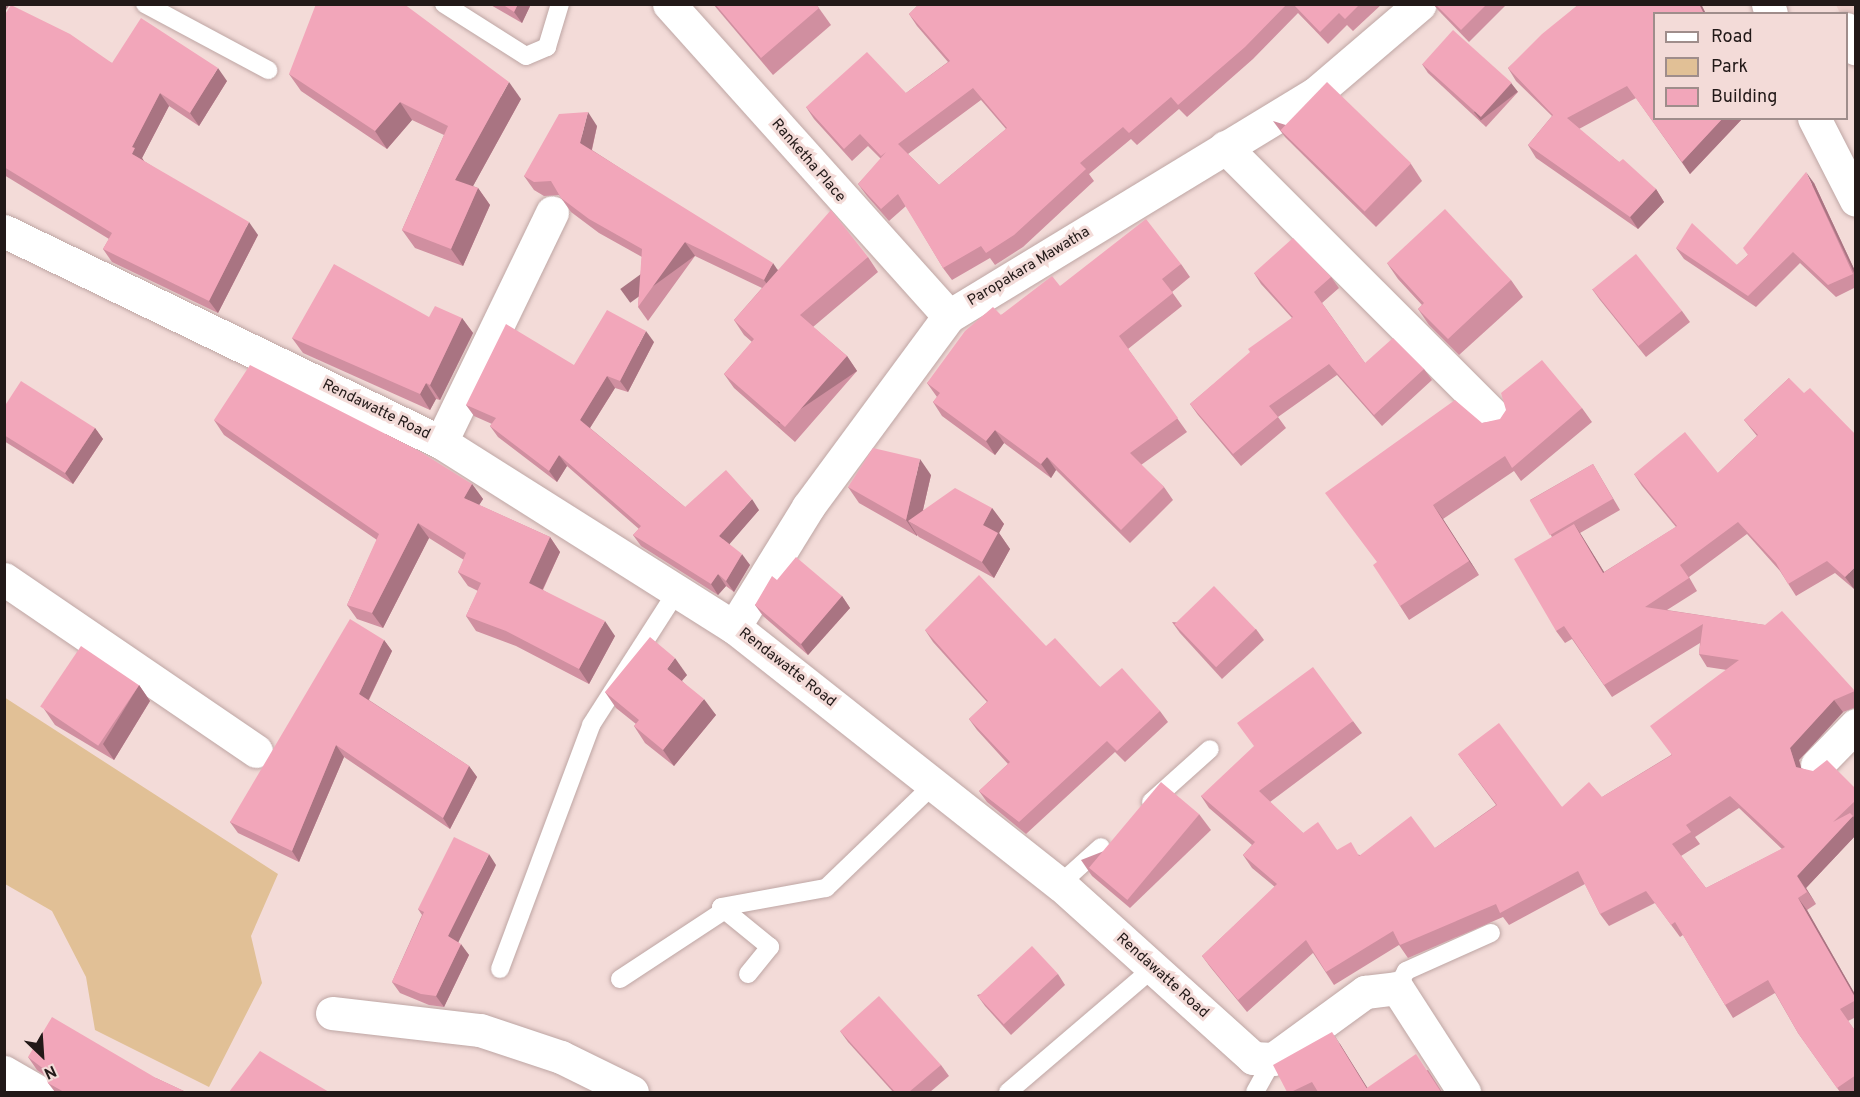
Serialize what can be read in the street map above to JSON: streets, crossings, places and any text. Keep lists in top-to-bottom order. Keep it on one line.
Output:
{"streets":{"street":["Ranketha Place","Paropakara Mawatha","Rendawatte Road"]},"crossings":[["Ranketha Place","Paropakara Mawatha"],["Paropakara Mawatha","Rendawatte Road"]],"legend":["Road","Park","Building"],"north":"bottom right"}
